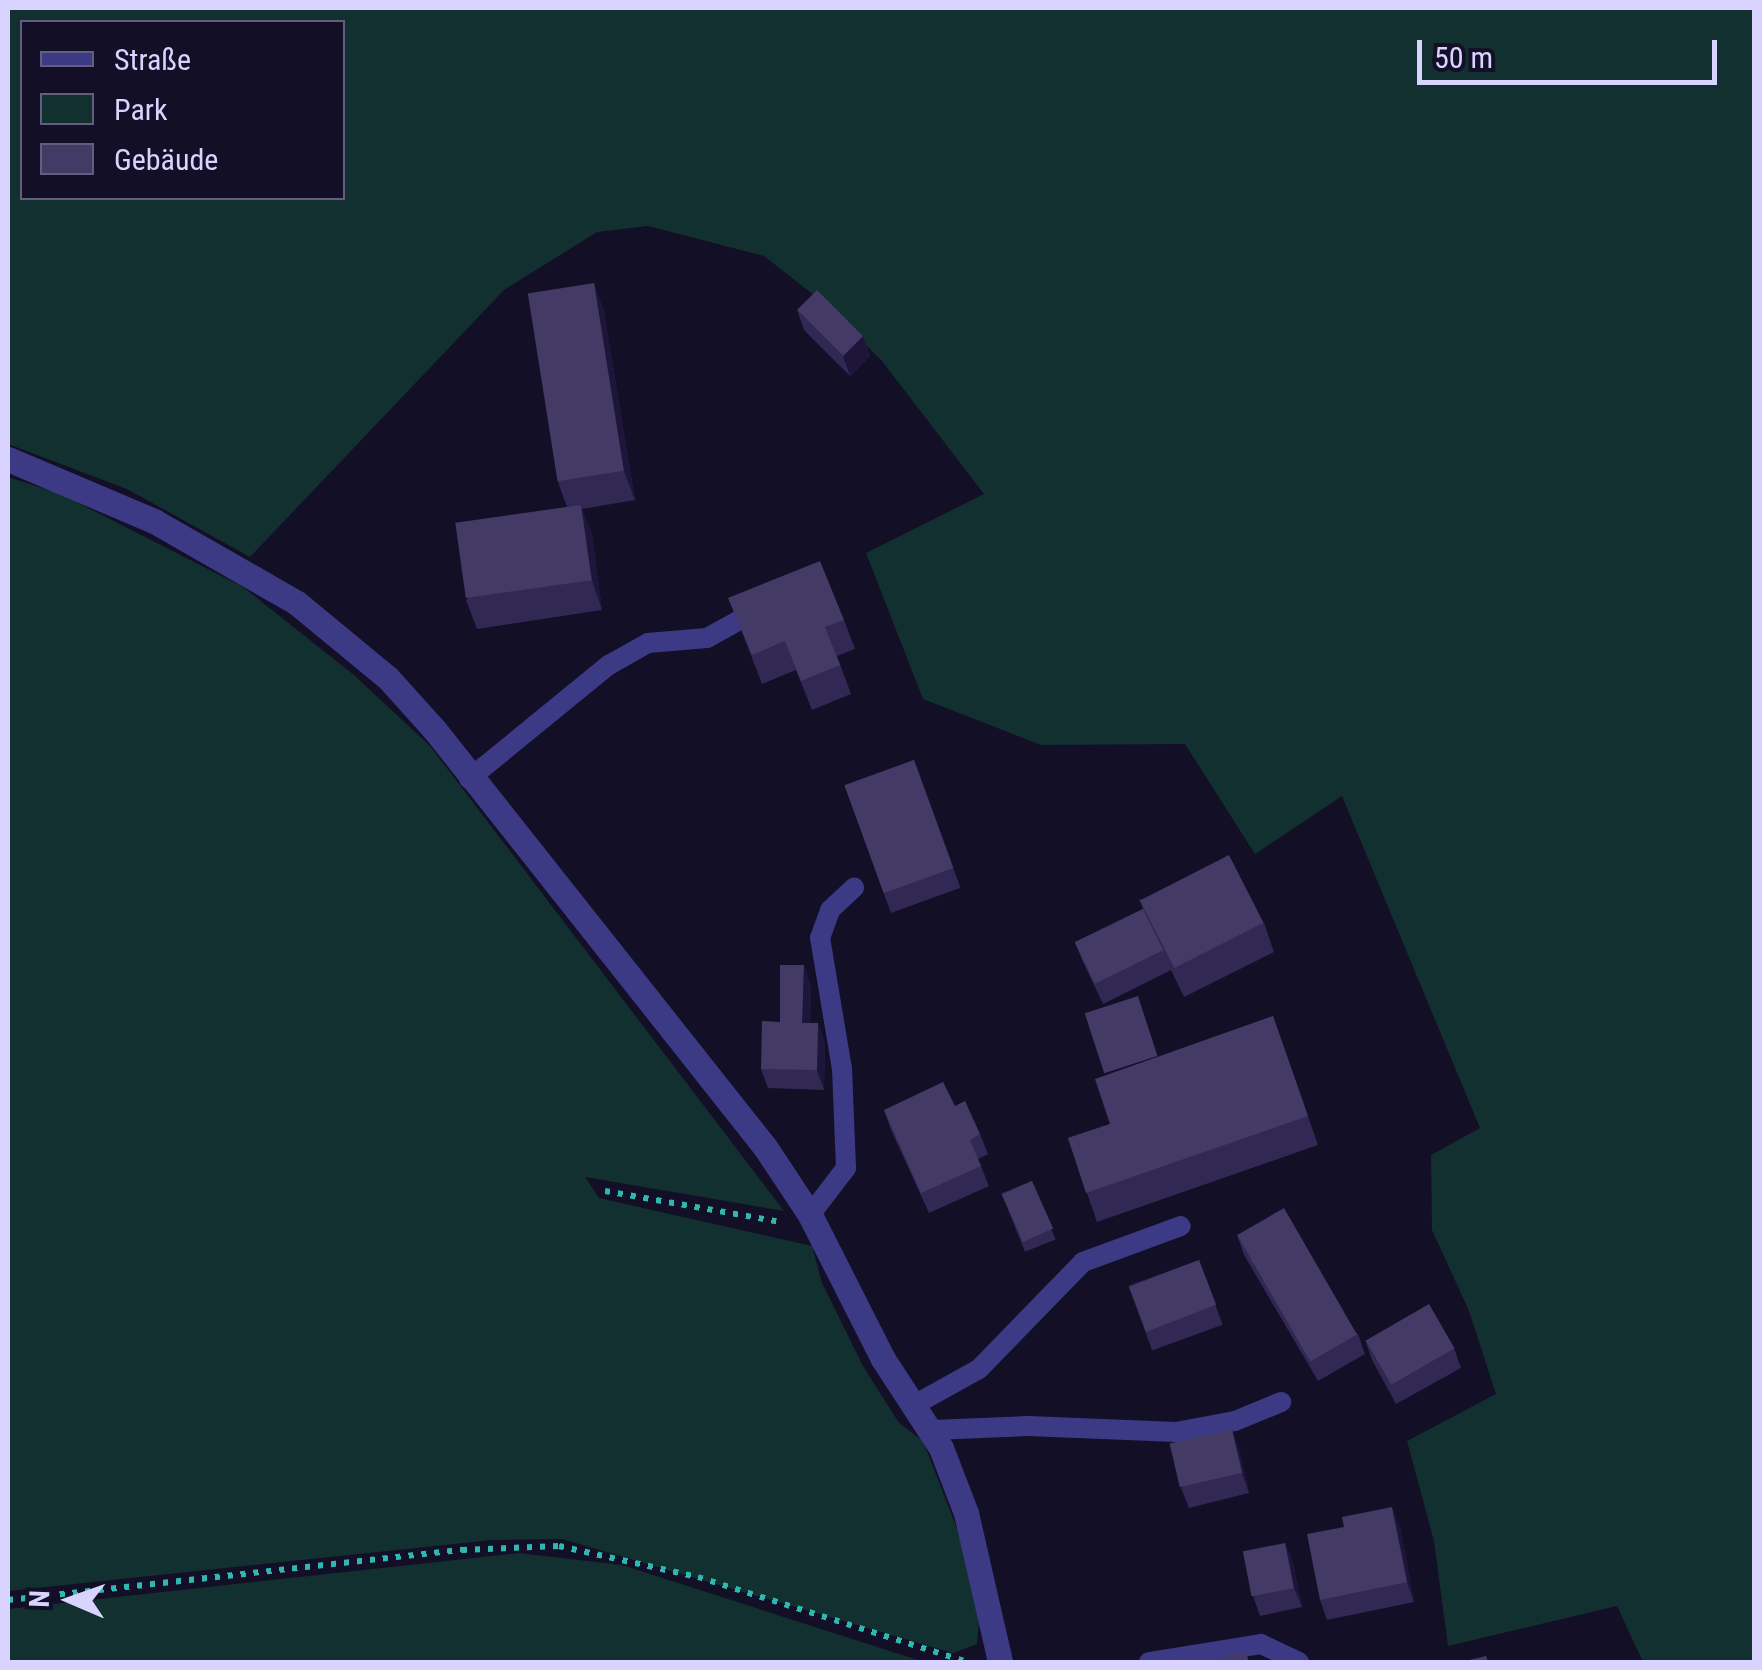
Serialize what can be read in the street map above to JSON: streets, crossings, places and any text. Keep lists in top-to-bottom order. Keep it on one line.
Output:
{"legend":["Straße","Park","Gebäude"],"scale_bar":"50 m","north":"left"}
